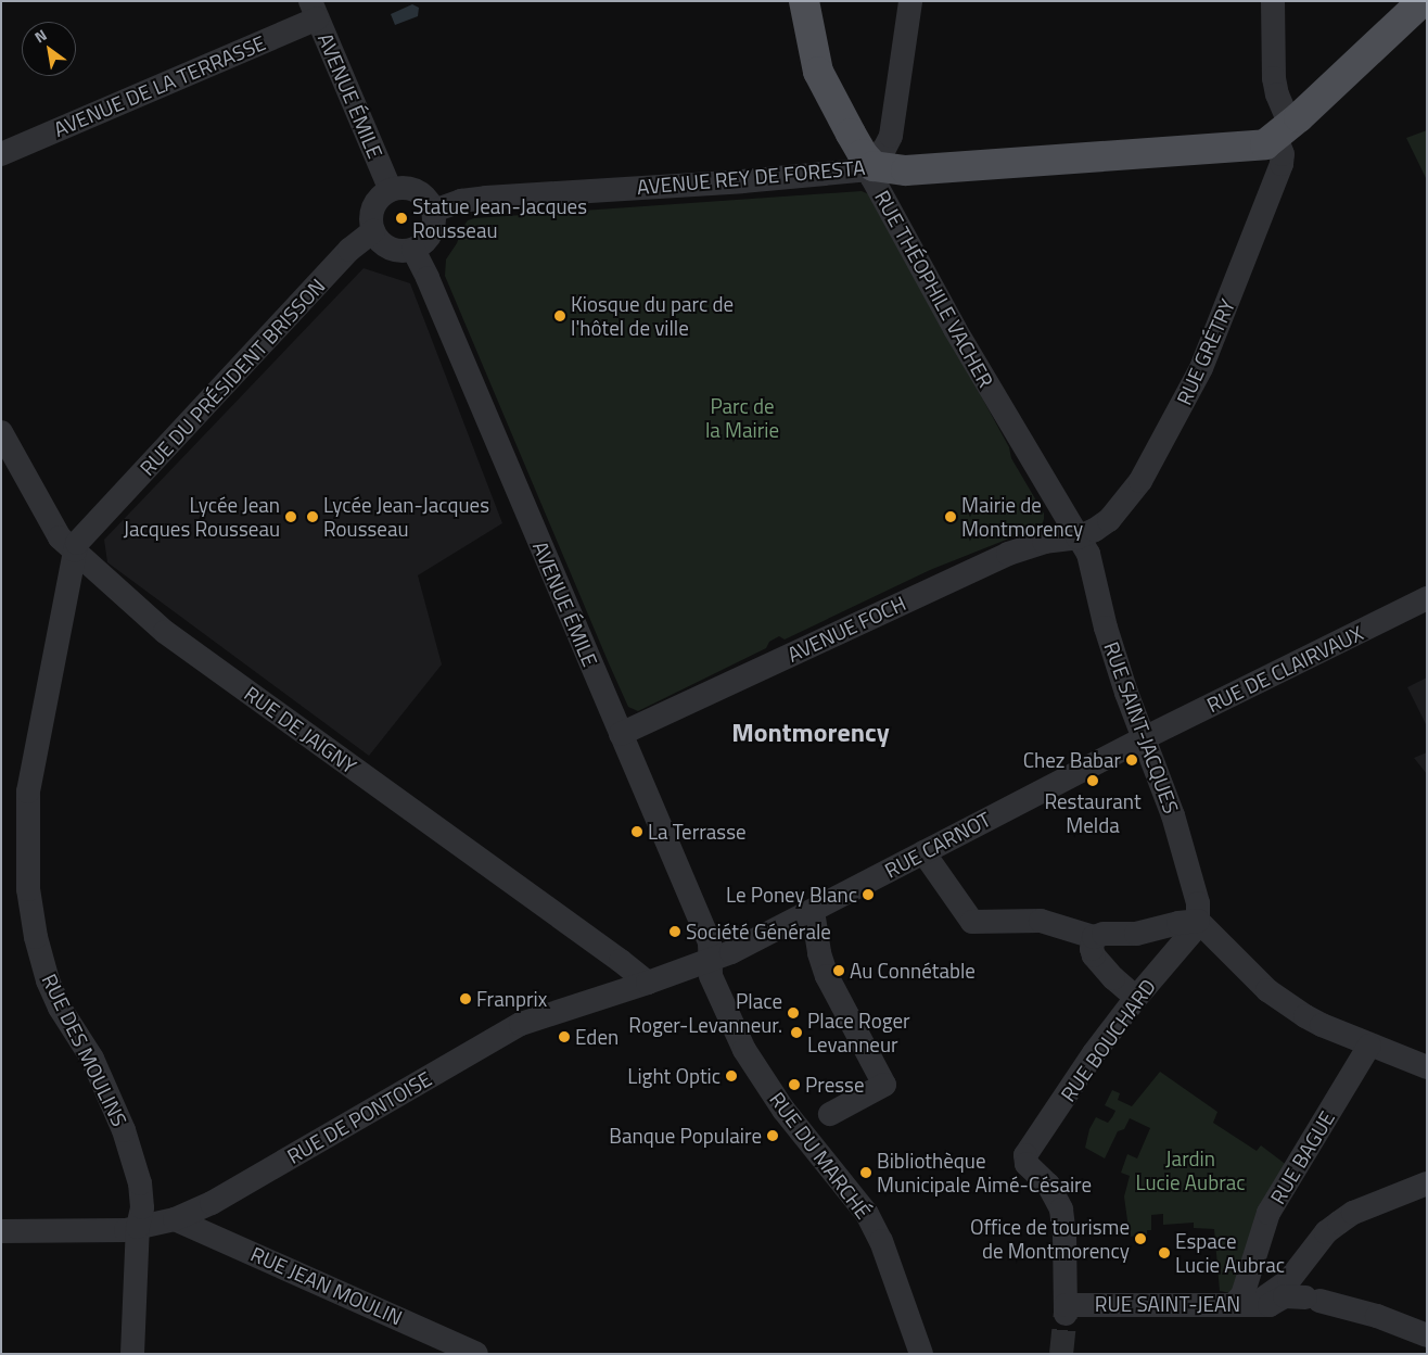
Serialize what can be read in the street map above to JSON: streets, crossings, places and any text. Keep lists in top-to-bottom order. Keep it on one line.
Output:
{"streets":{"main road":["AVENUE REY DE FORESTA","RUE THÉOPHILE VACHER"],"street":["AVENUE DE LA TERRASSE","AVENUE ÉMILE","RUE GRÉTRY","RUE DU PRÉSIDENT BRISSON","AVENUE FOCH","RUE DE CLAIRVAUX","RUE SAINT-JACQUES","RUE DE JAIGNY","RUE CARNOT","RUE BOUCHARD","RUE DES MOULINS","RUE DE PONTOISE","RUE DU MARCHÉ","RUE BAGUE","RUE JEAN MOULIN","RUE SAINT-JEAN"]},"crossings":[["AVENUE DE LA TERRASSE","AVENUE ÉMILE"],["AVENUE ÉMILE","AVENUE REY DE FORESTA"],["AVENUE ÉMILE","RUE DU PRÉSIDENT BRISSON"],["AVENUE ÉMILE","AVENUE FOCH"],["AVENUE ÉMILE","RUE CARNOT"],["AVENUE ÉMILE","RUE DE PONTOISE"],["AVENUE ÉMILE","RUE DU MARCHÉ"],["AVENUE REY DE FORESTA","RUE THÉOPHILE VACHER"],["AVENUE REY DE FORESTA","RUE GRÉTRY"],["AVENUE REY DE FORESTA","RUE DU PRÉSIDENT BRISSON"],["RUE THÉOPHILE VACHER","RUE GRÉTRY"],["RUE THÉOPHILE VACHER","AVENUE FOCH"],["RUE THÉOPHILE VACHER","RUE SAINT-JACQUES"],["RUE GRÉTRY","AVENUE FOCH"],["RUE GRÉTRY","RUE SAINT-JACQUES"],["RUE DU PRÉSIDENT BRISSON","RUE DE JAIGNY"],["RUE DU PRÉSIDENT BRISSON","RUE DES MOULINS"],["AVENUE FOCH","RUE SAINT-JACQUES"],["RUE DE CLAIRVAUX","RUE SAINT-JACQUES"],["RUE DE CLAIRVAUX","RUE CARNOT"],["RUE SAINT-JACQUES","RUE CARNOT"],["RUE SAINT-JACQUES","RUE BOUCHARD"],["RUE DE JAIGNY","RUE DES MOULINS"],["RUE DE JAIGNY","RUE DE PONTOISE"],["RUE CARNOT","RUE DE PONTOISE"],["RUE CARNOT","RUE DU MARCHÉ"],["RUE BOUCHARD","RUE SAINT-JEAN"],["RUE DES MOULINS","RUE DE PONTOISE"],["RUE DE PONTOISE","RUE DU MARCHÉ"],["RUE DE PONTOISE","RUE JEAN MOULIN"],["RUE BAGUE","RUE SAINT-JEAN"]],"districts":["Montmorency"],"parks":["Parc de la Mairie","Jardin Lucie Aubrac"],"places":["Statue Jean-Jacques Rousseau","Kiosque du parc de l'hôtel de ville","Lycée Jean Jacques Rousseau","Lycée Jean-Jacques Rousseau","Mairie de Montmorency","Chez Babar","Restaurant Melda","La Terrasse","Le Poney Blanc","Société Générale","Au Connétable","Franprix","Place Roger-Levanneur.","Place Roger Levanneur","Eden","Light Optic","Presse","Banque Populaire","Bibliothèque Municipale Aimé-Césaire","Office de tourisme de Montmorency","Espace Lucie Aubrac"],"north":"top left"}
